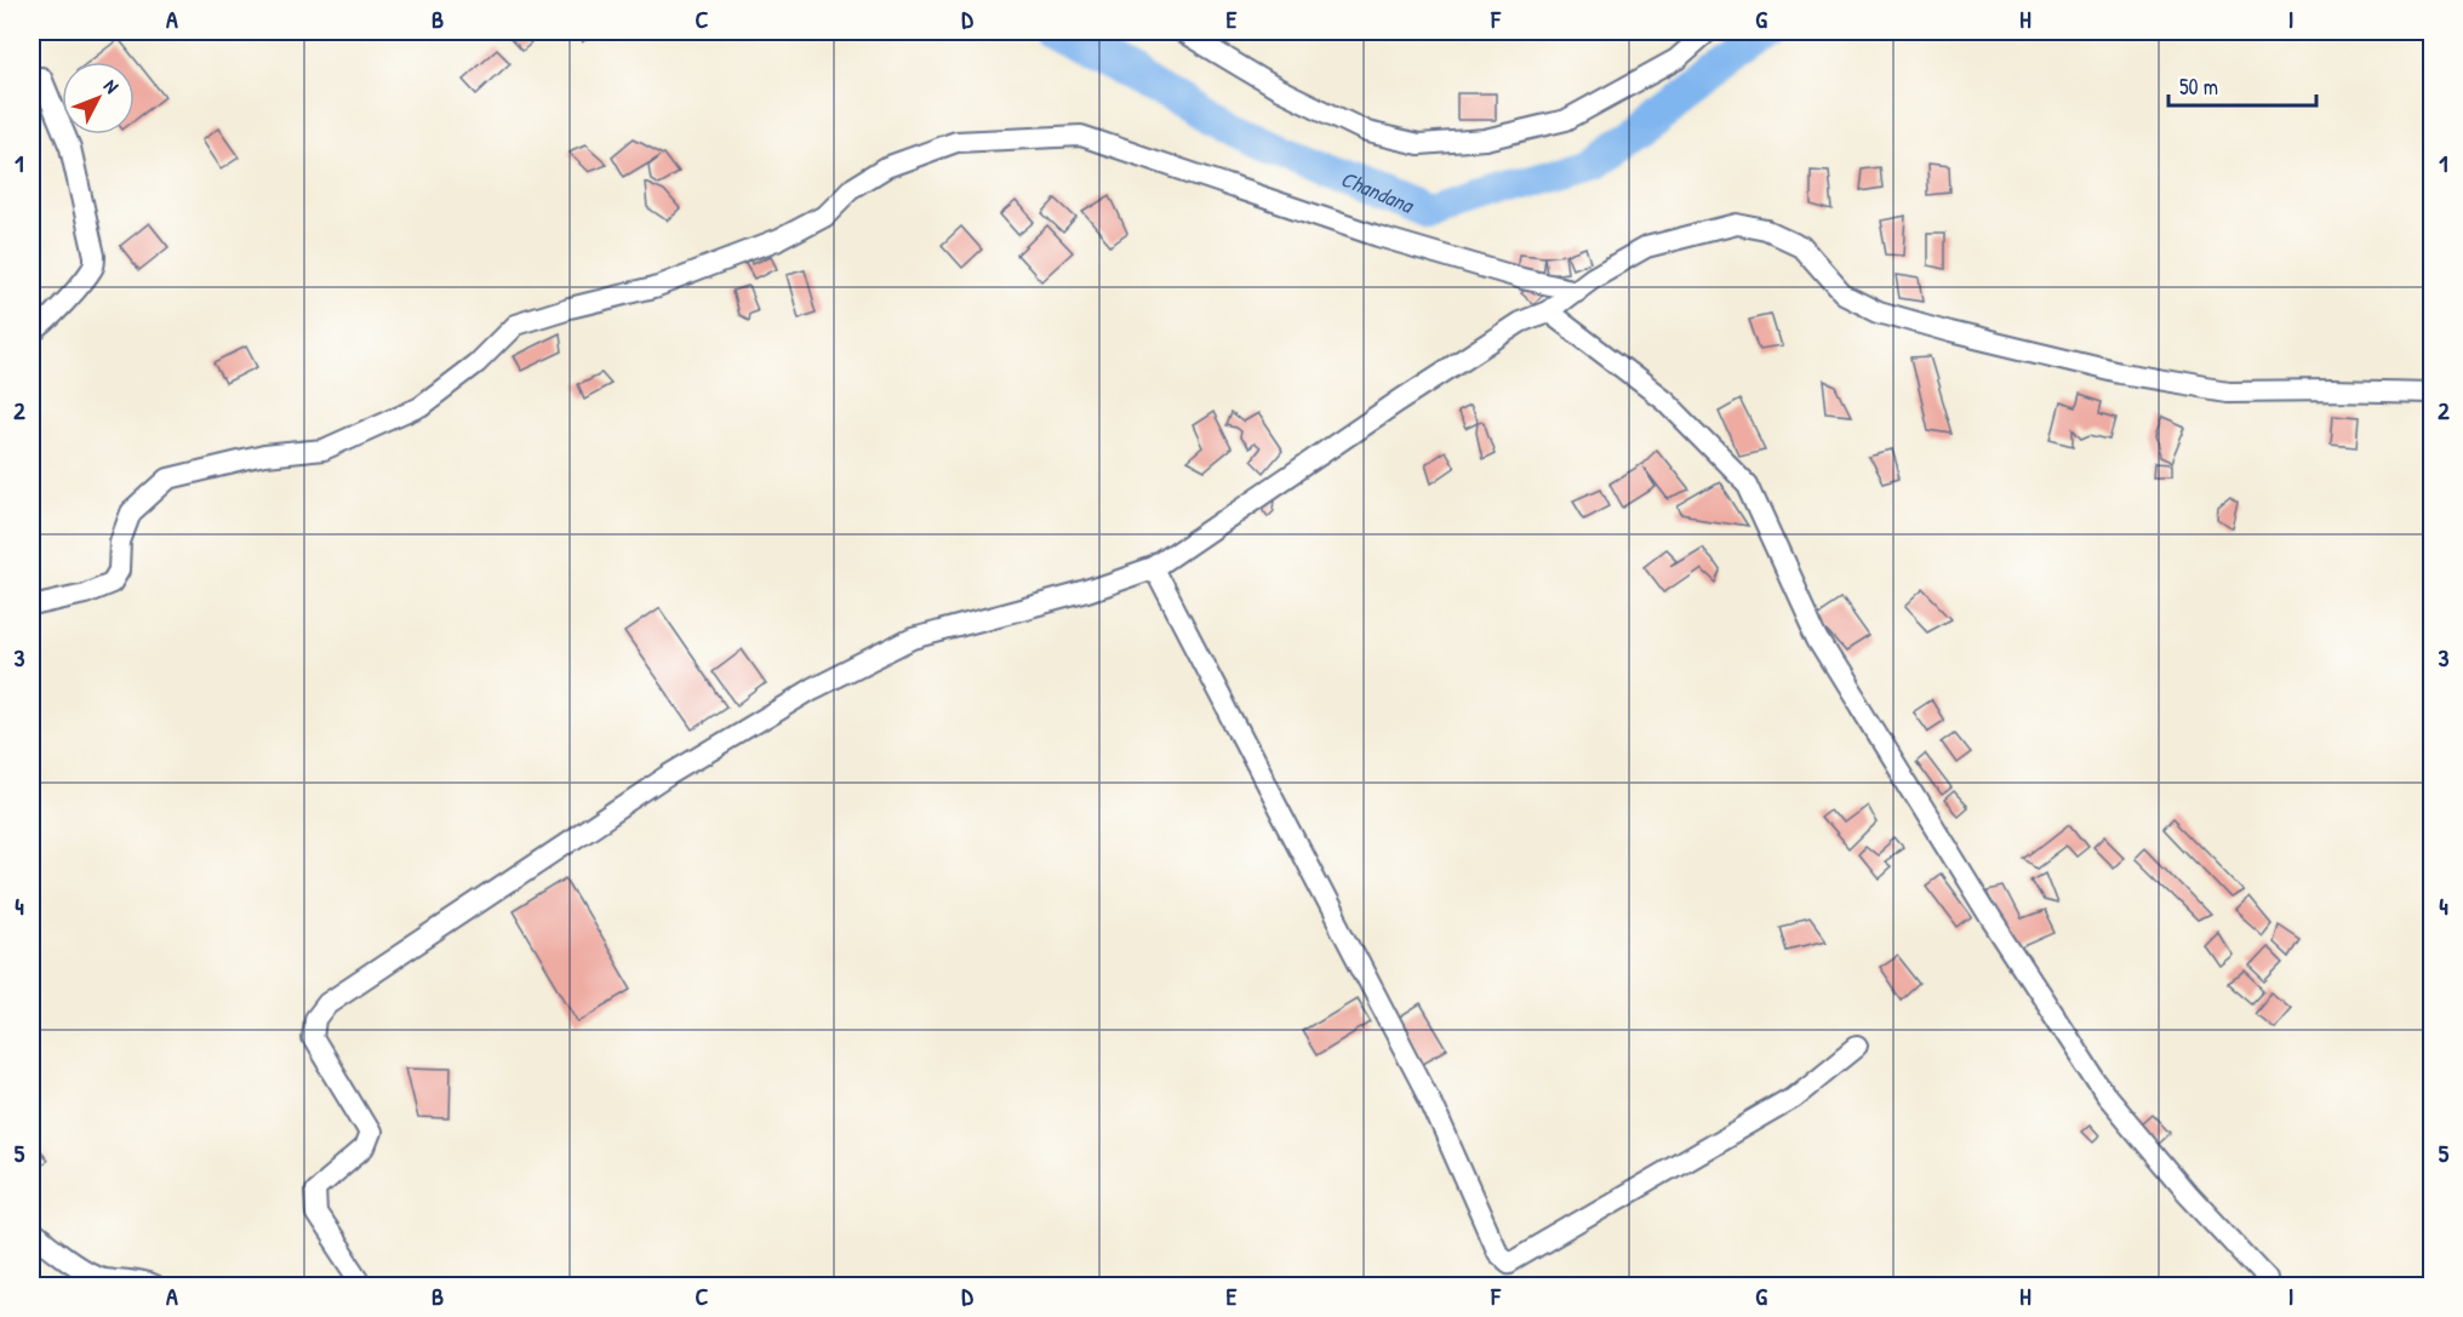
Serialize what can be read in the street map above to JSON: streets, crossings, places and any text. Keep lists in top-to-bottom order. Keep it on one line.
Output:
{"water":["Chandana"],"scale_bar":"50 m","north":"top right","grid":{"columns":["A","B","C","D","E","F","G","H","I"],"rows":["1","2","3","4","5"]}}
